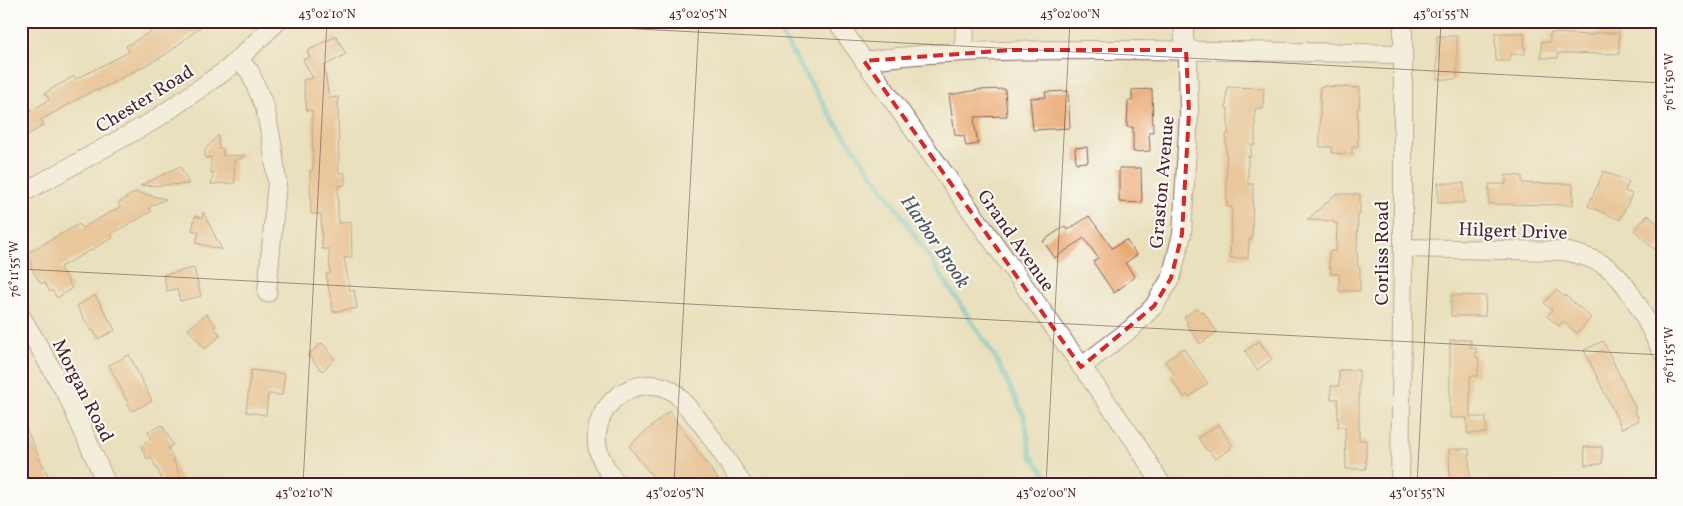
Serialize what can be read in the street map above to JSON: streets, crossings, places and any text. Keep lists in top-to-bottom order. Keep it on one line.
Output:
{"streets":{"street":["Chester Road","Graston Avenue","Hilgert Drive","Grand Avenue","Corliss Road","Morgan Road"]},"crossings":[["Graston Avenue","Grand Avenue"],["Hilgert Drive","Corliss Road"]],"water":["Harbor Brook"],"coordinates":["43°02'10\"N","43°02'05\"N","43°02'00\"N","43°01'55\"N","76°11'50\"W","76°11'55\"W"]}
